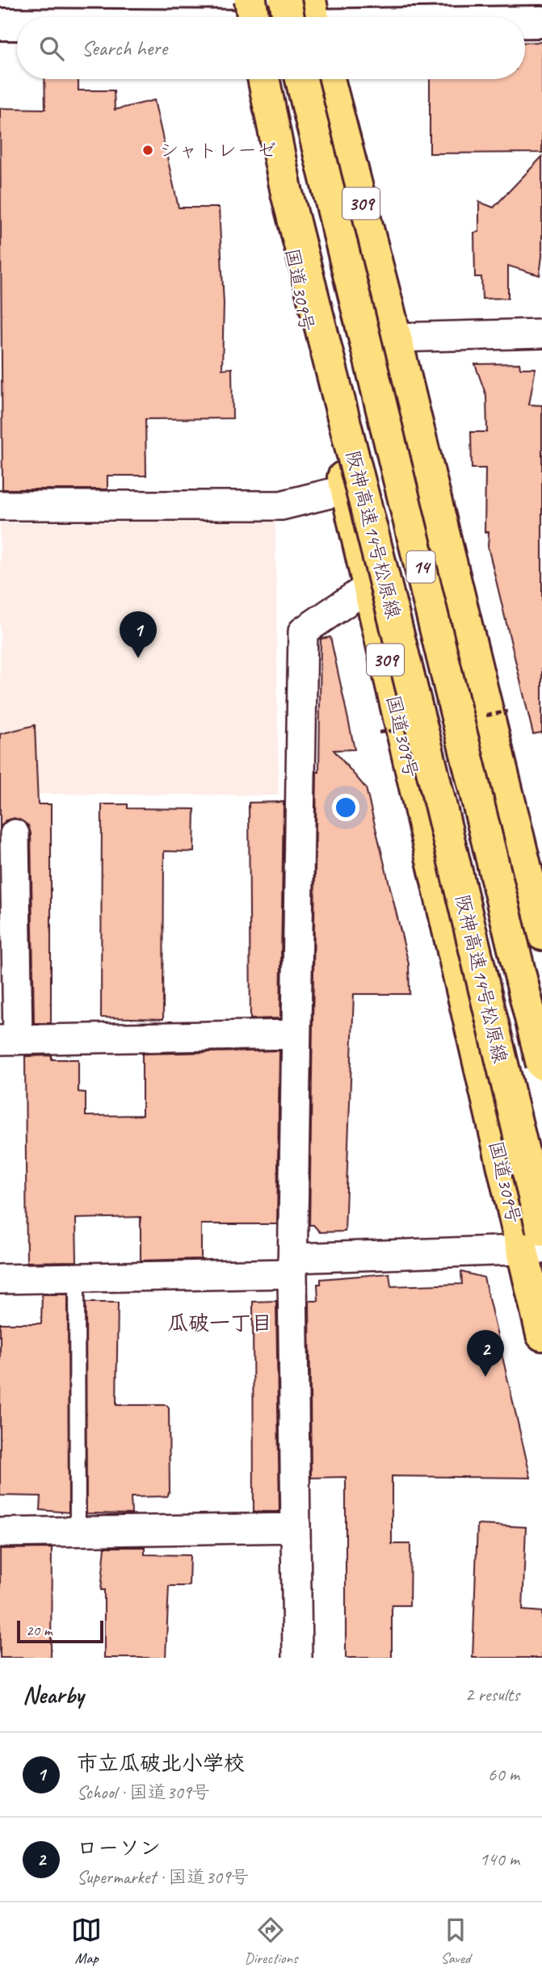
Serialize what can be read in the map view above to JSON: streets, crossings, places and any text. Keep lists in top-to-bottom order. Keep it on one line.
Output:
{"streets":{"highway":["309","国道309号","阪神高速14号松原線","14"]},"crossings":[["国道309号","阪神高速14号松原線"]],"districts":["瓜破一丁目"],"places":["シャトレーゼ"],"scale_bar":"20 m","page":{"search":"Search here","pins":["1","2"],"scale":"20 m","heading":["Nearby","2 results"],"list":[{"mark":"1","name":"市立瓜破北小学校","note":"School · 国道309号","value":"60 m"},{"mark":"2","name":"ローソン","note":"Supermarket · 国道309号","value":"140 m"}],"nav":["Map","Directions","Saved"]}}
